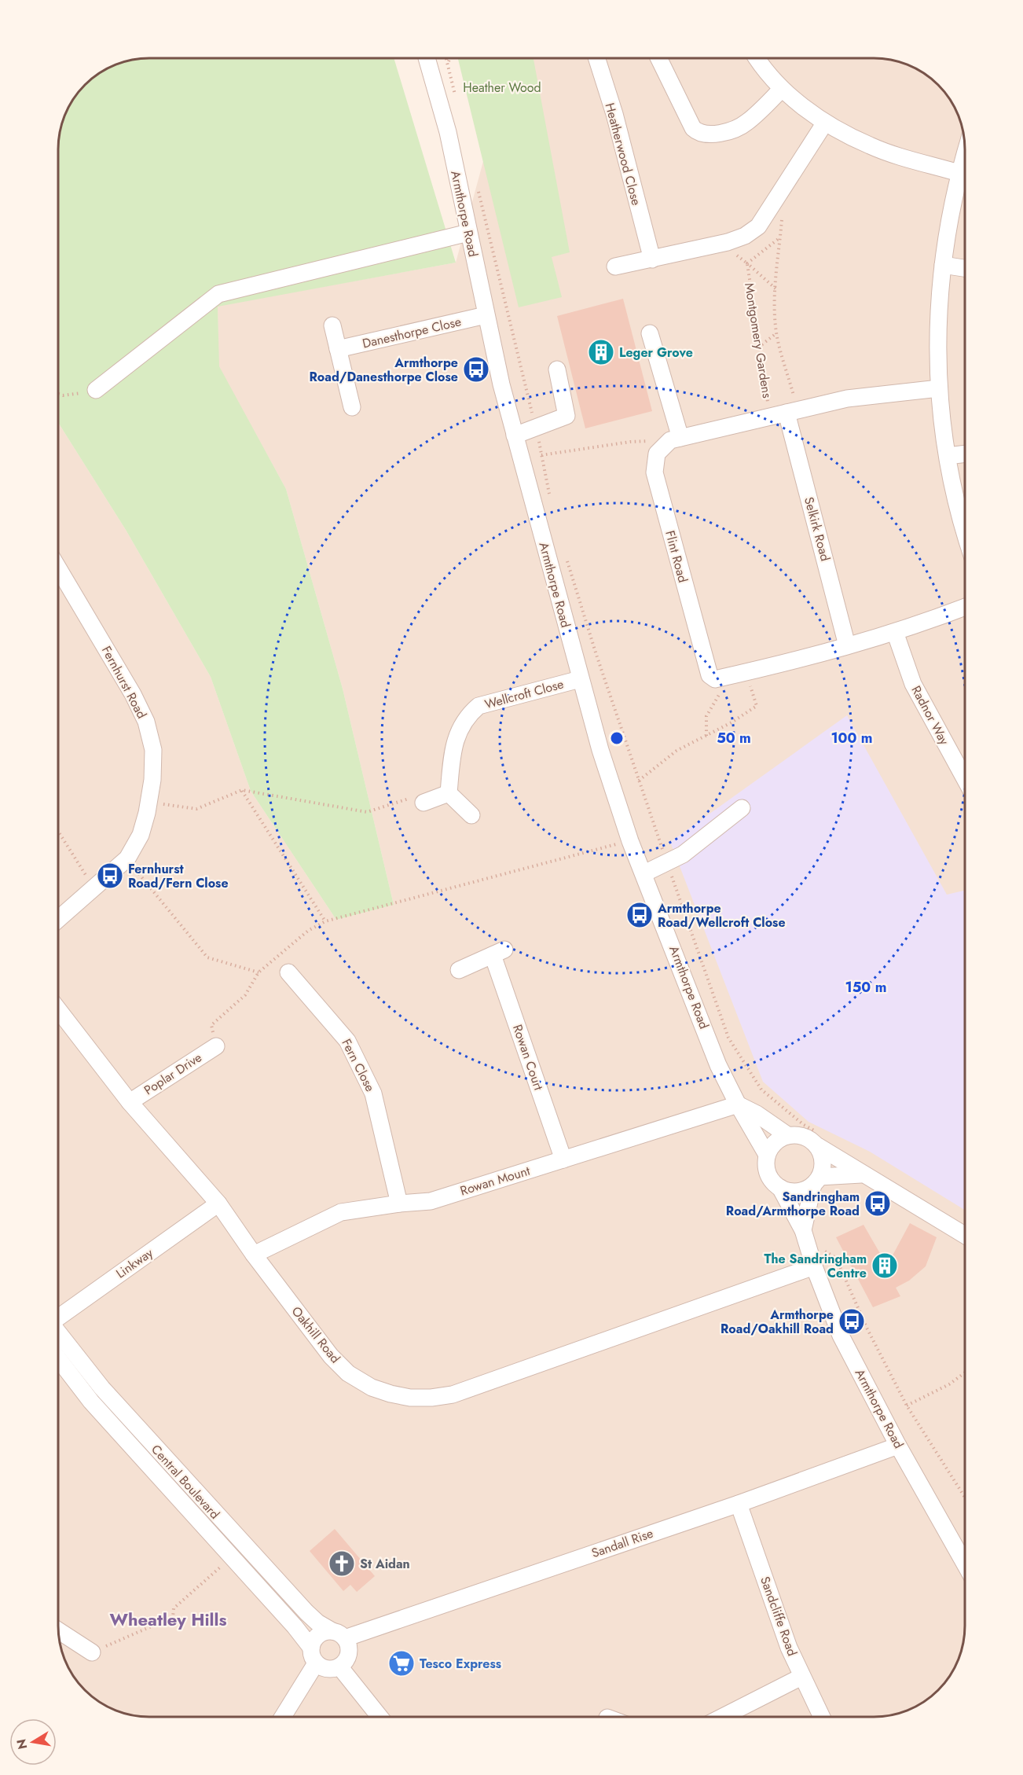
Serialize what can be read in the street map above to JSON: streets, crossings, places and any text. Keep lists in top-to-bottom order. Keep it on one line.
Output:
{"streets":{"street":["Heatherwood Close","Armthorpe Road","Danesthorpe Close","Selkirk Road","Flint Road","Fernhurst Road","Wellcroft Close","Radnor Way","Rowan Court","Fern Close","Poplar Drive","Rowan Mount","Linkway","Oakhill Road","Central Boulevard","Sandall Rise","Sandcliffe Road"],"path":["Montgomery Gardens"]},"crossings":[["Armthorpe Road","Danesthorpe Close"],["Armthorpe Road","Wellcroft Close"],["Armthorpe Road","Rowan Mount"],["Armthorpe Road","Oakhill Road"],["Armthorpe Road","Sandall Rise"],["Montgomery Gardens","Selkirk Road"],["Selkirk Road","Flint Road"],["Flint Road","Radnor Way"],["Rowan Court","Rowan Mount"],["Fern Close","Rowan Mount"],["Poplar Drive","Oakhill Road"],["Rowan Mount","Oakhill Road"],["Linkway","Oakhill Road"],["Central Boulevard","Sandall Rise"],["Sandall Rise","Sandcliffe Road"]],"districts":["Wheatley Hills"],"parks":["Heather Wood"],"places":{"building":["Leger Grove","The Sandringham Centre"],"bus stop":["Armthorpe Road/Danesthorpe Close","Fernhurst Road/Fern Close","Armthorpe Road/Wellcroft Close","Sandringham Road/Armthorpe Road","Armthorpe Road/Oakhill Road"],"church":["St Aidan"],"supermarket":["Tesco Express"]},"north":"left","rings":["50 m","100 m","150 m"]}
